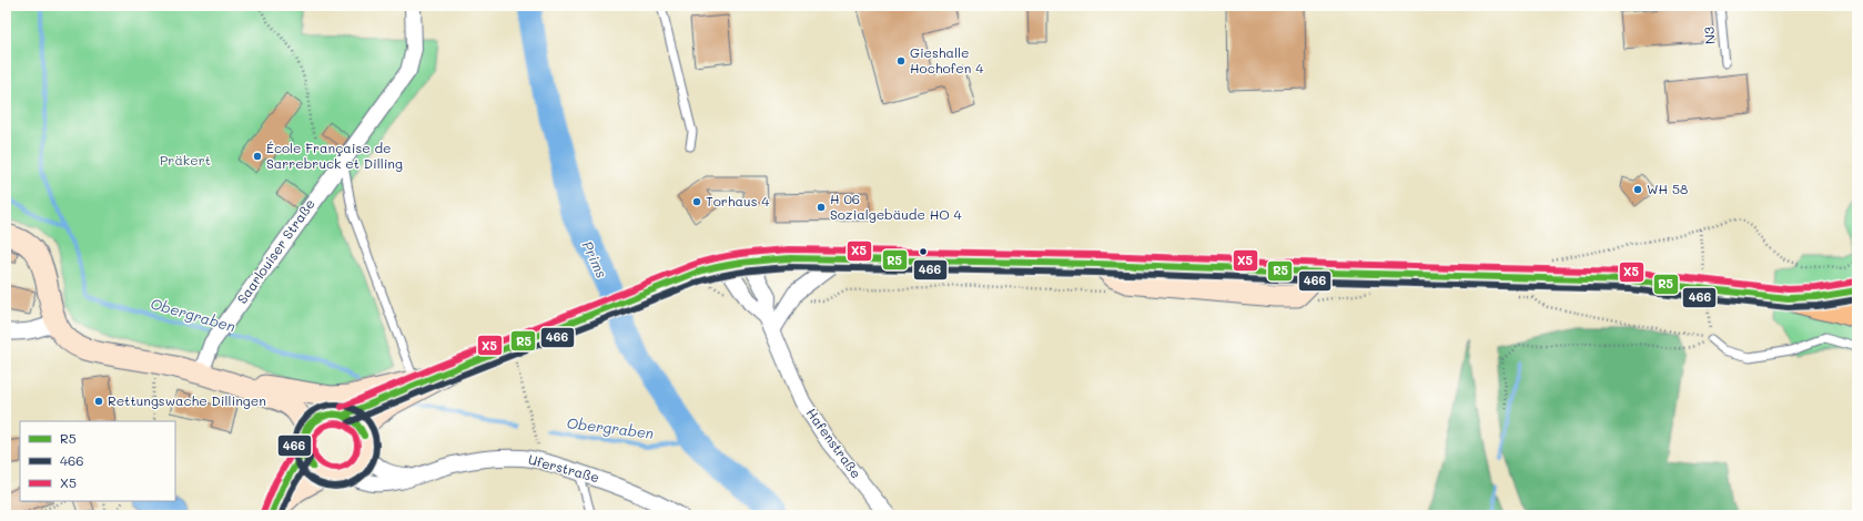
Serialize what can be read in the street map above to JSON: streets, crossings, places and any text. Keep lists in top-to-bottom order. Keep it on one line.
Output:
{"streets":{"street":["Saarlouiser Straße","Hafenstraße","Uferstraße"],"lane":["N3"]},"water":["Prims","Obergraben"],"parks":["Präkert"],"places":["Gieshalle Hochofen 4","École Française de Sarrebruck et Dilling","WH 58","Torhaus 4","H 06 Sozialgebäude HO 4","Rettungswache Dillingen"],"lines":["transit line X5","transit line R5","transit line 466"],"legend":["R5","466","X5"]}
